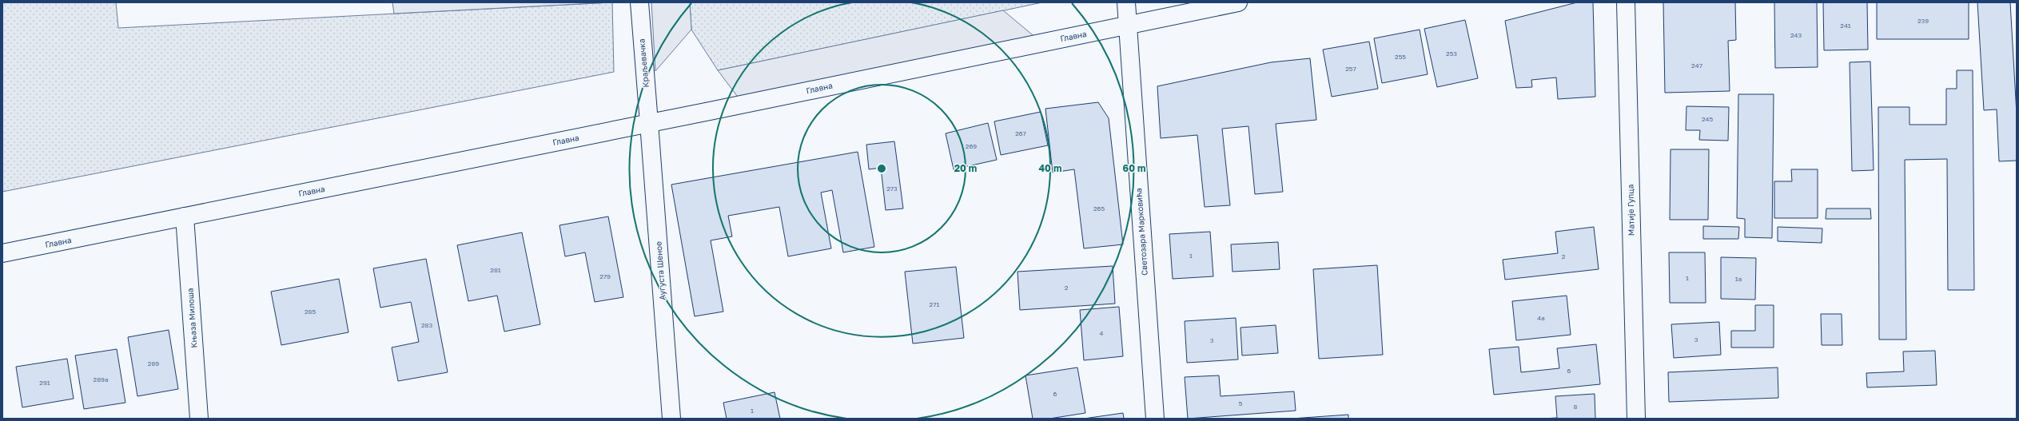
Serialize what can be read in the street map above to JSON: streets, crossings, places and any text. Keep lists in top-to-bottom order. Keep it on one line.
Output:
{"streets":{"main road":["Главна","Краљевачка","Матије Гупца","Светозара Марковића","Аугуста Шеное","Књаза Милоша"]},"crossings":[["Главна","Краљевачка"],["Главна","Светозара Марковића"],["Главна","Аугуста Шеное"],["Главна","Књаза Милоша"],["Краљевачка","Аугуста Шеное"]],"house_numbers":["239","241","243","253","255","247","257","245","267","269","273","265","1","2","281","279","1","1a","2","271","285","4a","283","4","3","3","289","6","289a","291","6","5","8","1"],"rings":["20 m","40 m","60 m"]}
